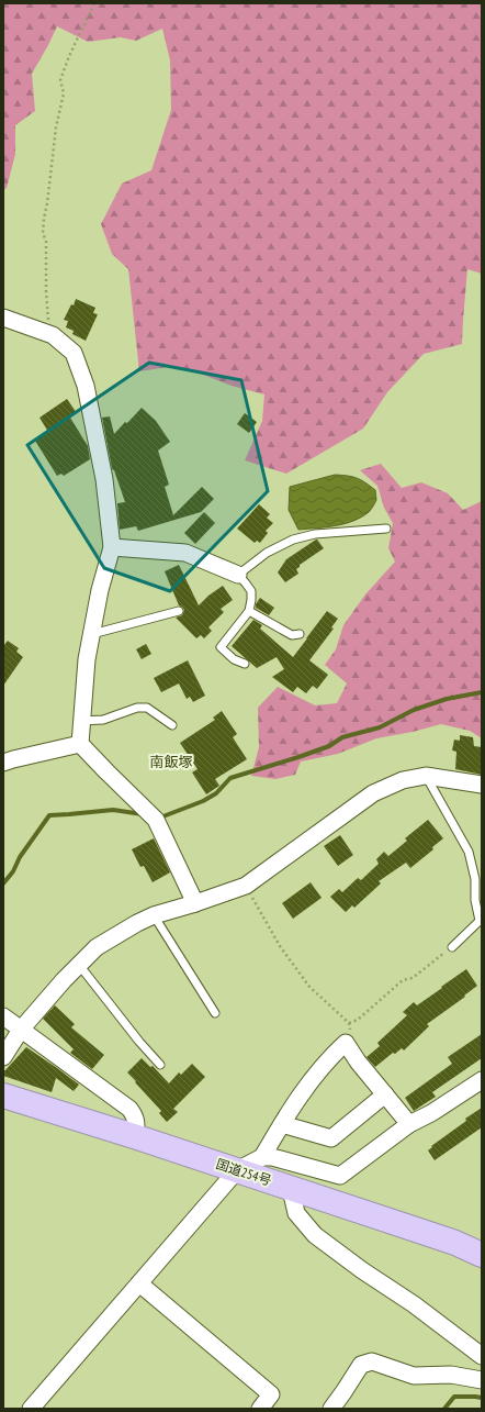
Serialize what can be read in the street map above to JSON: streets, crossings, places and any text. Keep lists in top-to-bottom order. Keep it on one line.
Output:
{"streets":{"highway":["国道254号"]},"districts":["南飯塚"]}
